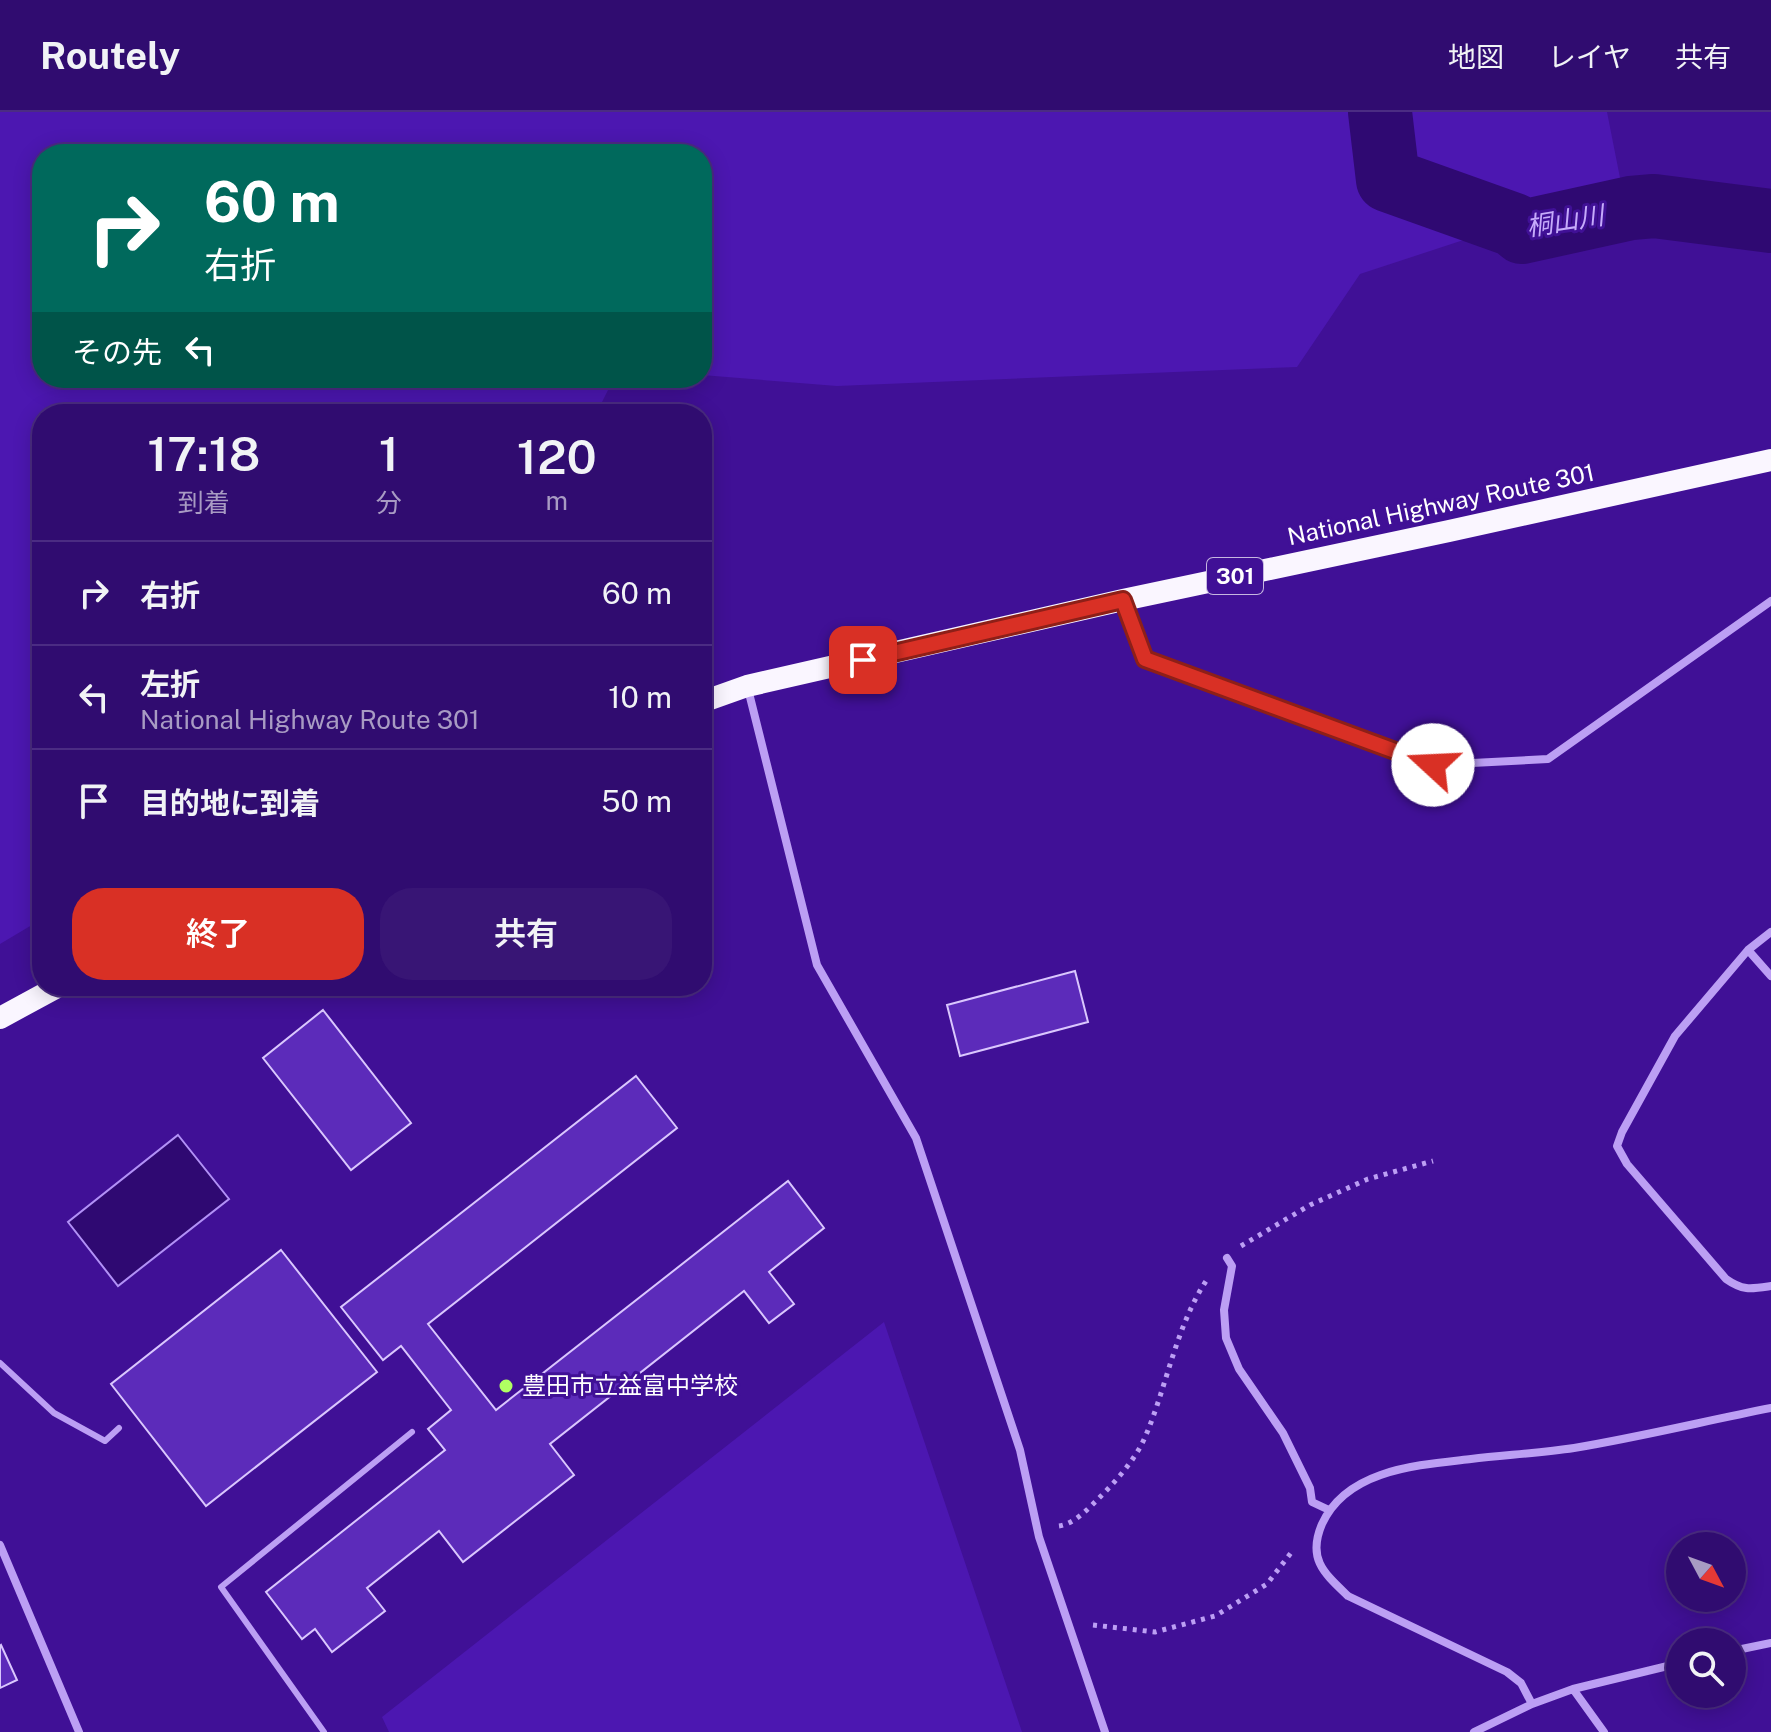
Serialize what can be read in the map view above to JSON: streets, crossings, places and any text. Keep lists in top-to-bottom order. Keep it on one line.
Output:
{"streets":{"highway":["National Highway Route 301","301"]},"water":["桐山川"],"places":["豊田市立益富中学校"],"north":"bottom right","page":{"header":"Routely","nav":["地図","レイヤ","共有"],"turn":["60 m","右折"],"then":"その先","eta":["17:18","到着","1","分","120","m"],"list":[{"name":"右折","value":"60 m"},{"name":"左折","note":"National Highway Route 301","value":"10 m"},{"name":"目的地に到着","value":"50 m"}],"buttons":["終了","共有"]}}
